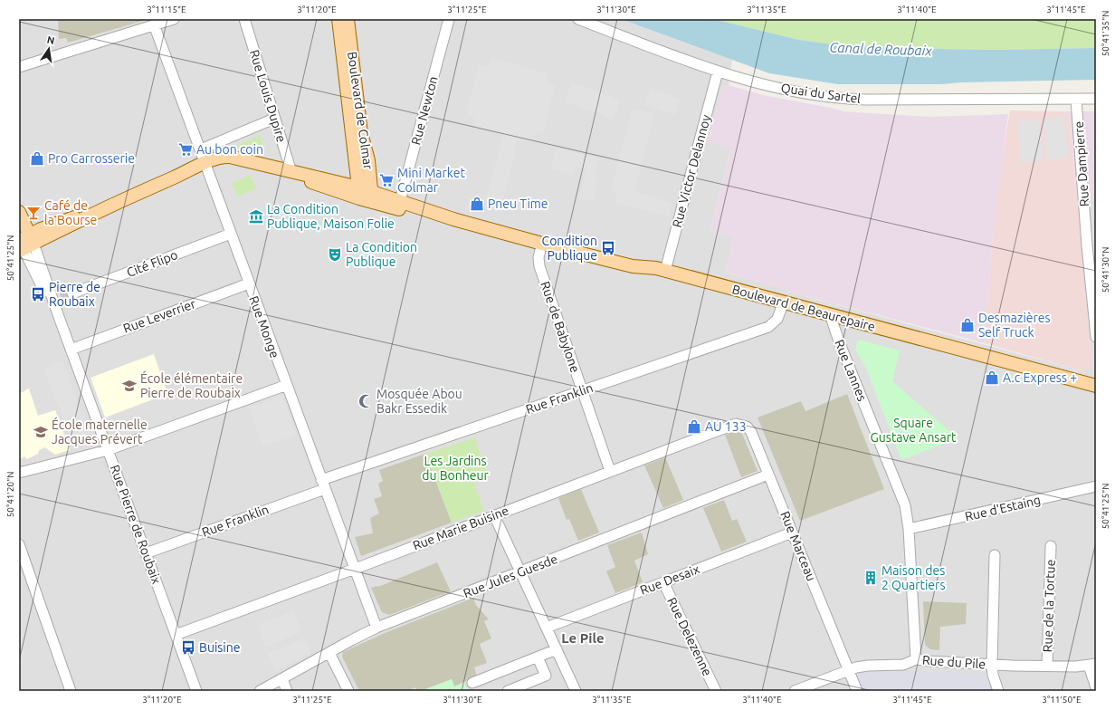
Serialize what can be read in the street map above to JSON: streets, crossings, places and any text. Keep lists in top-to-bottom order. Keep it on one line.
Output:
{"streets":{"main road":["Boulevard de Colmar","Boulevard de Beaurepaire","Rue Pierre de Roubaix"],"street":["Quai du Sartel","Rue Louis Dupire","Rue Newton","Rue Dampierre","Rue Victor Delannoy","Cité Flipo","Rue Leverrier","Rue Monge","Rue de Babylone","Rue Lannes","Rue Franklin","Rue d'Estaing","Rue Marie Buisine","Rue Marceau","Rue Jules Guesde","Rue Desaix","Rue de la Tortue","Rue Delezenne","Rue du Pile"]},"crossings":[["Quai du Sartel","Rue Dampierre"],["Quai du Sartel","Rue Victor Delannoy"],["Rue Louis Dupire","Boulevard de Beaurepaire"],["Boulevard de Colmar","Boulevard de Beaurepaire"],["Rue Newton","Boulevard de Beaurepaire"],["Rue Victor Delannoy","Boulevard de Beaurepaire"],["Cité Flipo","Rue Monge"],["Boulevard de Beaurepaire","Rue Monge"],["Boulevard de Beaurepaire","Rue de Babylone"],["Boulevard de Beaurepaire","Rue Lannes"],["Boulevard de Beaurepaire","Rue Franklin"],["Boulevard de Beaurepaire","Rue Pierre de Roubaix"],["Rue Leverrier","Rue Monge"],["Rue Leverrier","Rue Pierre de Roubaix"],["Rue Monge","Rue Franklin"],["Rue Monge","Rue Marie Buisine"],["Rue Monge","Rue Jules Guesde"],["Rue de Babylone","Rue Franklin"],["Rue de Babylone","Rue Marie Buisine"],["Rue Lannes","Rue d'Estaing"],["Rue Lannes","Rue du Pile"],["Rue Franklin","Rue Pierre de Roubaix"],["Rue Pierre de Roubaix","Rue Marie Buisine"],["Rue Marie Buisine","Rue Marceau"],["Rue Marceau","Rue Jules Guesde"],["Rue Marceau","Rue Desaix"],["Rue Marceau","Rue du Pile"],["Rue Desaix","Rue Delezenne"],["Rue de la Tortue","Rue du Pile"]],"districts":["Le Pile"],"water":["Canal de Roubaix"],"parks":["Square Gustave Ansart","Les Jardins du Bonheur"],"places":{"supermarket":["Au bon coin","Mini Market Colmar"],"shop":["Pro Carrosserie","Pneu Time","Desmazières Self Truck","A.c Express +","AU 133"],"bar":["Café de la Bourse"],"museum":["La Condition Publique, Maison Folie"],"bus stop":["Condition Publique","Pierre de Roubaix","Buisine"],"theatre":["La Condition Publique"],"school or university":["École élémentaire Pierre de Roubaix","École maternelle Jacques Prévert"],"mosque":["Mosquée Abou Bakr Essedik"],"building":["Maison des 2 Quartiers"]},"north":"top","coordinates":["3°11'15\"E","3°11'20\"E","3°11'25\"E","3°11'30\"E","3°11'35\"E","3°11'40\"E","3°11'45\"E","50°41'35\"N","50°41'25\"N","50°41'30\"N","50°41'20\"N","3°11'50\"E"]}
